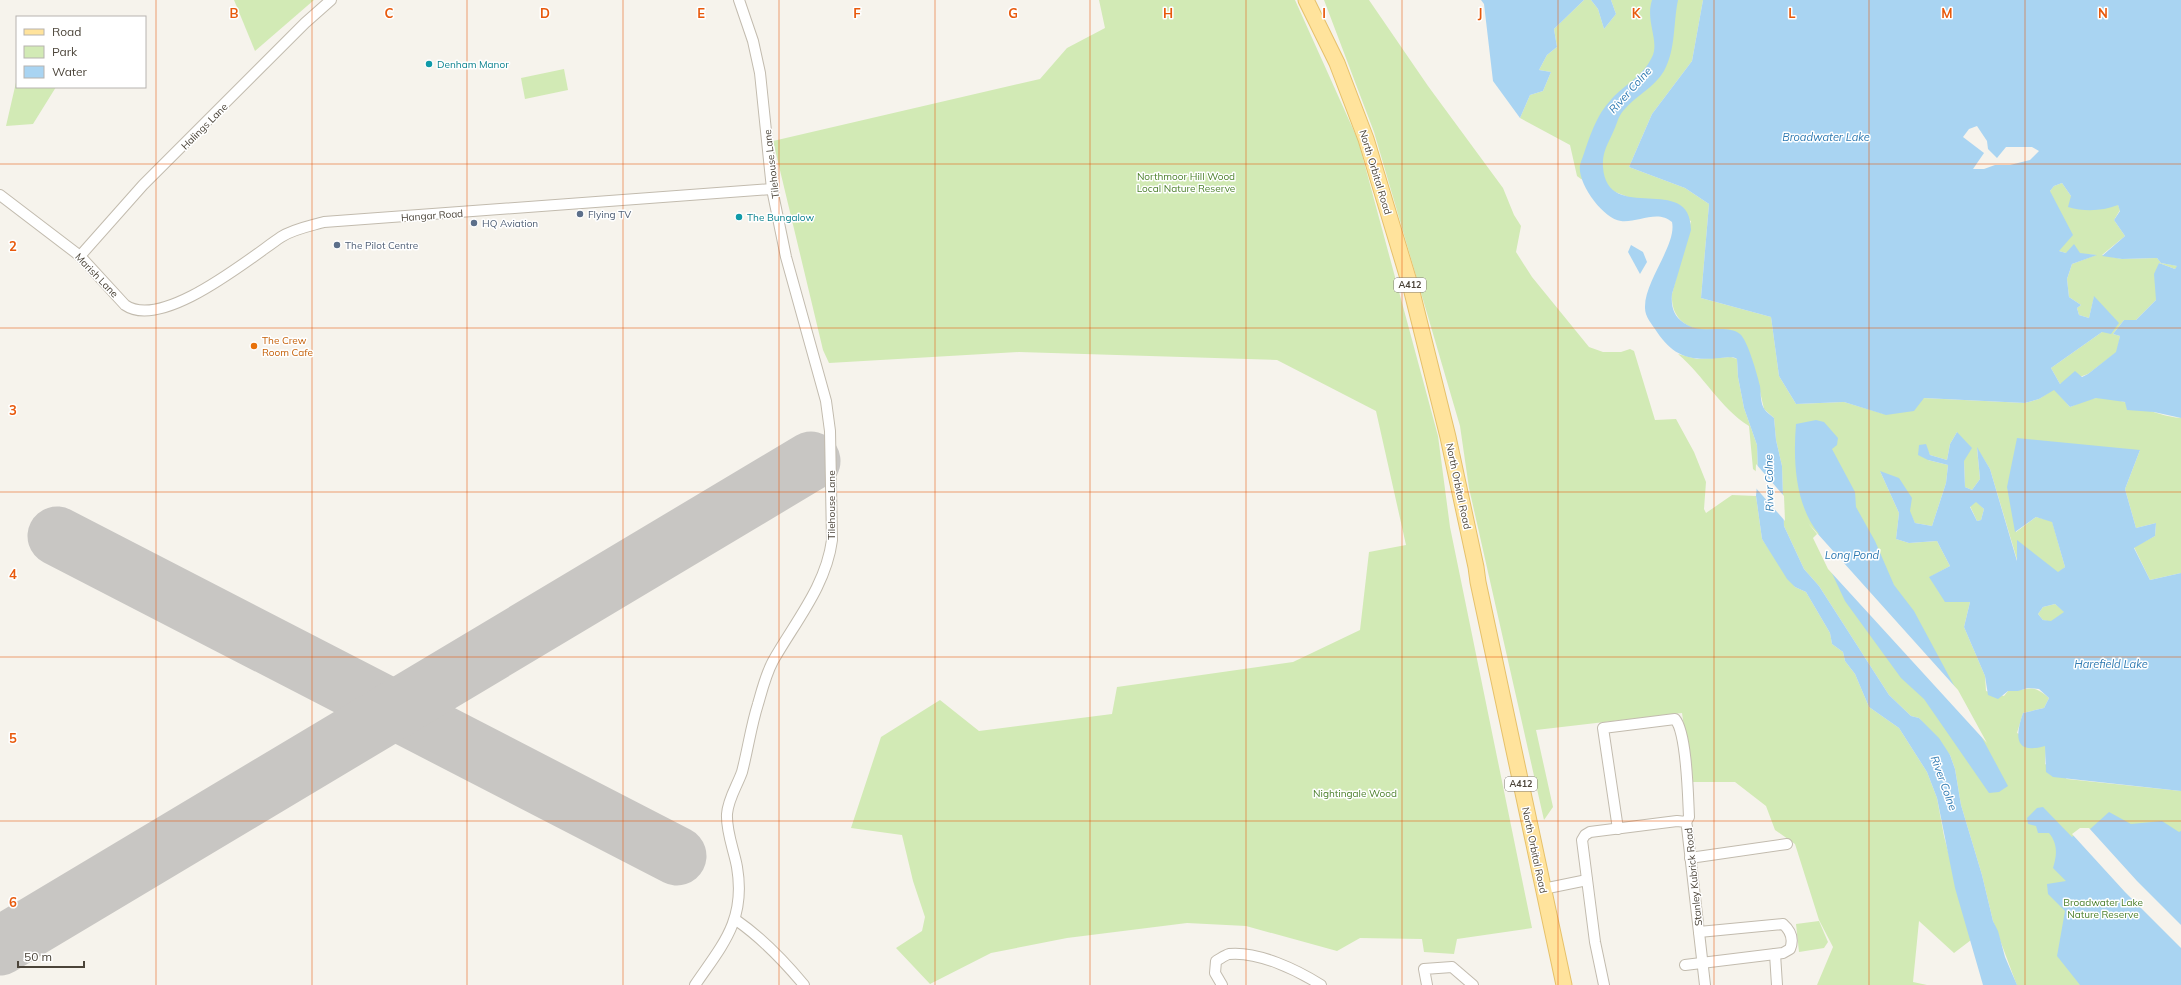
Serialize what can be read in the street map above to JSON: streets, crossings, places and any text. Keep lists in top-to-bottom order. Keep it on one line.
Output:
{"streets":{"main road":["North Orbital Road","A412"],"street":["Halings Lane","Tilehouse Lane","Hangar Road","Marish Lane","Stanley Kubrick Road"]},"crossings":[["Halings Lane","Marish Lane"],["Tilehouse Lane","Hangar Road"],["Hangar Road","Marish Lane"]],"water":["River Colne","Broadwater Lake","Long Pond","Harefield Lake"],"parks":["Northmoor Hill Wood Local Nature Reserve","Nightingale Wood","Broadwater Lake Nature Reserve"],"places":["Denham Manor","Flying TV","The Bungalow","HQ Aviation","The Pilot Centre","The Crew Room Cafe"],"legend":["Road","Park","Water"],"scale_bar":"50 m","grid":{"columns":["B","C","D","E","F","G","H","I","J","K","L","M","N"],"rows":["2","3","4","5","6"]}}
